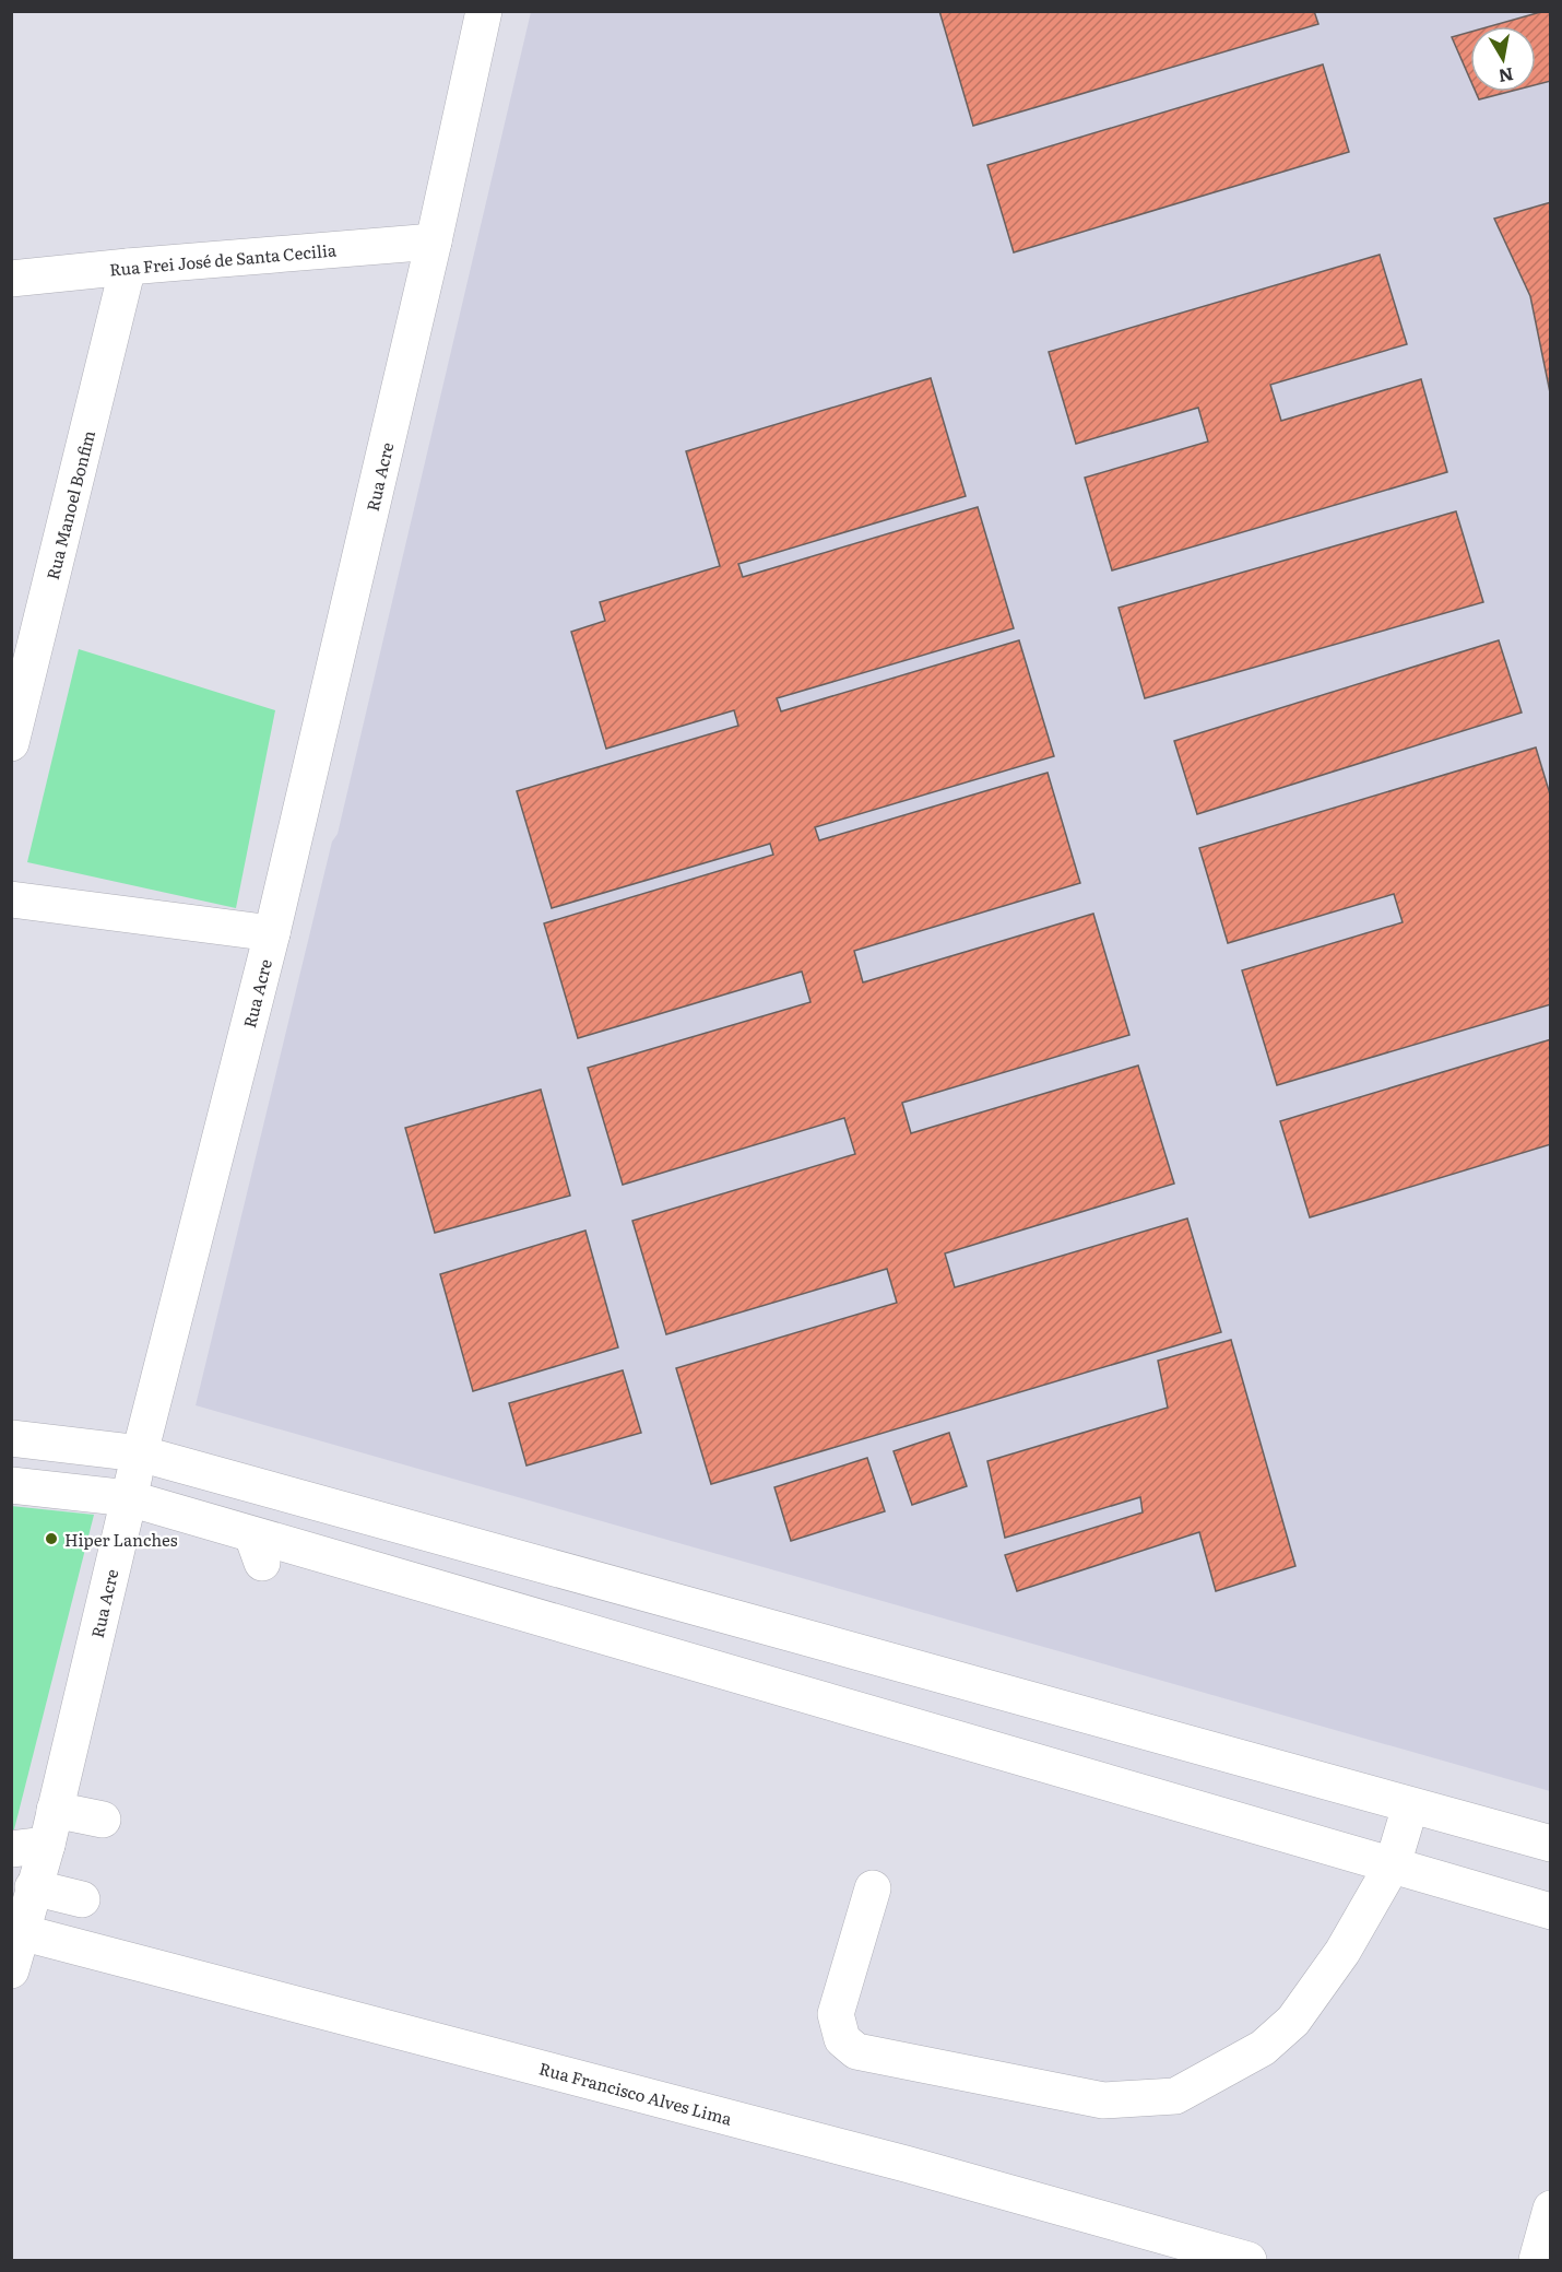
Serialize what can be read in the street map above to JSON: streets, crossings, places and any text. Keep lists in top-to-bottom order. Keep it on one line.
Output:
{"streets":{"street":["Rua Frei José de Santa Cecilia","Rua Acre","Rua Manoel Bonfim","Rua Francisco Alves Lima"]},"crossings":[["Rua Frei José de Santa Cecilia","Rua Acre"],["Rua Frei José de Santa Cecilia","Rua Manoel Bonfim"],["Rua Acre","Rua Francisco Alves Lima"]],"places":["Hiper Lanches"],"north":"bottom"}
